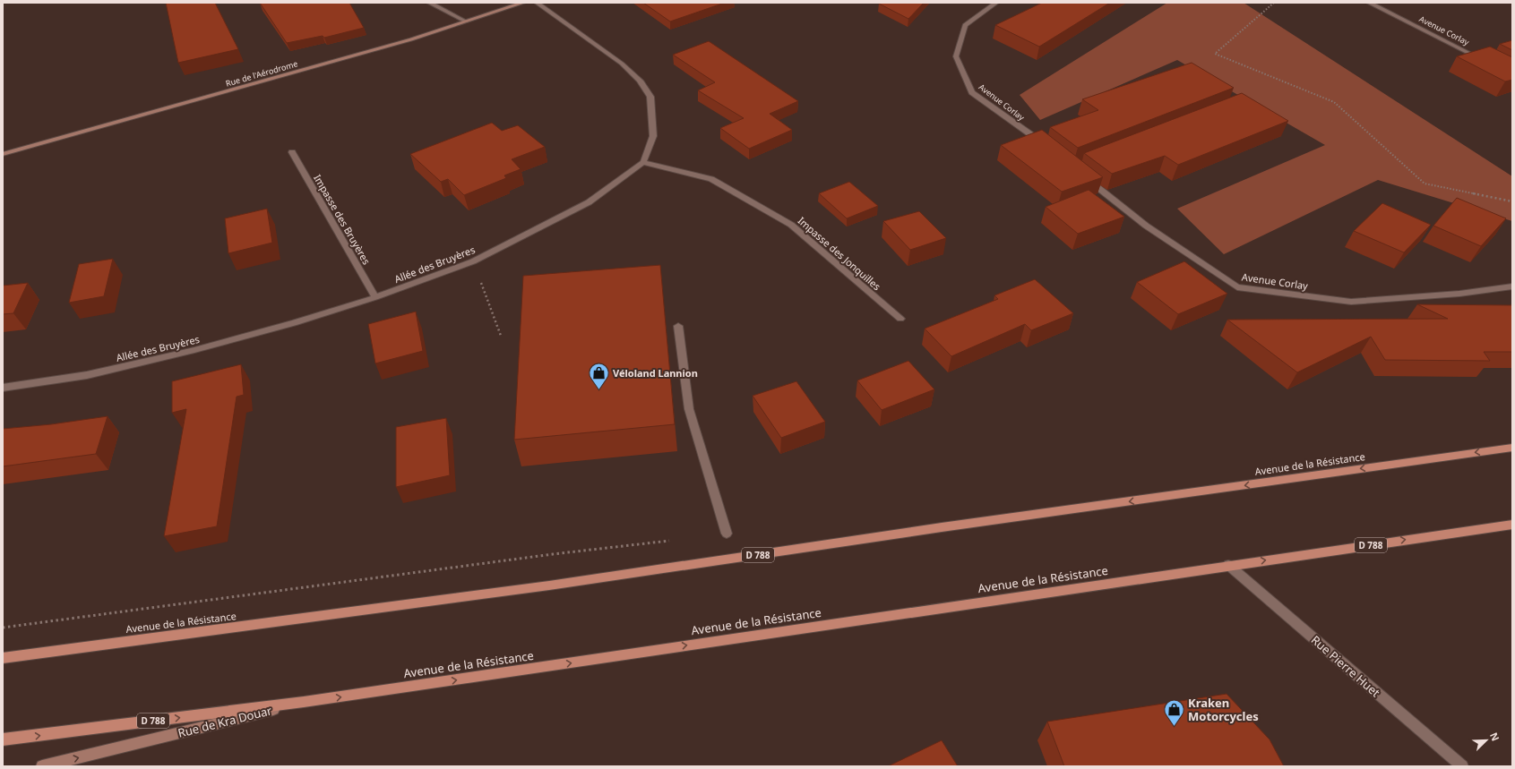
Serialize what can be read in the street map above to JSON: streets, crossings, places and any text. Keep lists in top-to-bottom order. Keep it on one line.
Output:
{"streets":{"main road":["Avenue de la Résistance","D 788"],"street":["Avenue Corlay","Rue de l'Aérodrome","Impasse des Bruyères","Impasse des Jonquilles","Allée des Bruyères","Rue Pierre Huet","Rue de Kra Douar"]},"crossings":[["Impasse des Bruyères","Allée des Bruyères"],["Impasse des Jonquilles","Allée des Bruyères"],["Avenue de la Résistance","Rue Pierre Huet"],["Avenue de la Résistance","Rue de Kra Douar"]],"one_way":["Rue de Kra Douar"],"places":{"shop":["Véloland Lannion","Kraken Motorcycles"]},"north":"top right"}
